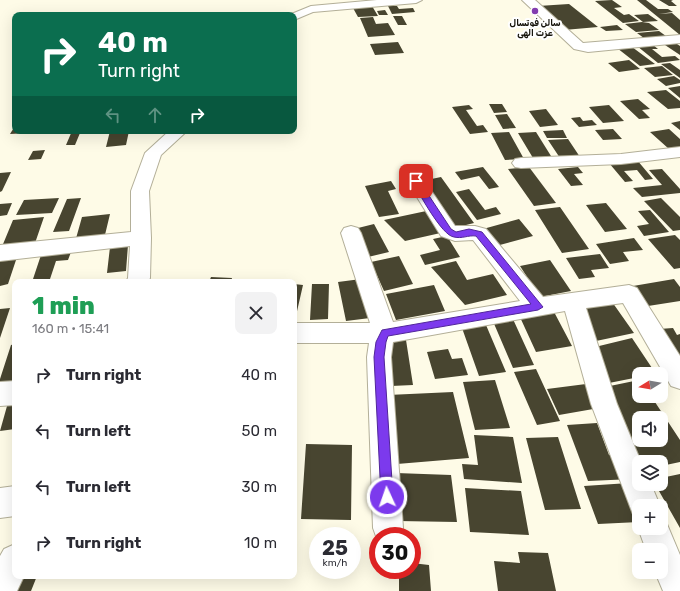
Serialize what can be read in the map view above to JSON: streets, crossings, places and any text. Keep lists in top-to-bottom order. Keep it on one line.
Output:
{"places":["سالن فوتسال عزت الهی"],"north":"left","page":{"turn":["40 m","Turn right"],"heading":["1 min","160 m · 15:41"],"list":[{"name":"Turn right","value":"40 m"},{"name":"Turn left","value":"50 m"},{"name":"Turn left","value":"30 m"},{"name":"Turn right","value":"10 m"}],"map_buttons":["+","−"],"speed":"25 km/h","limit":"30"}}
